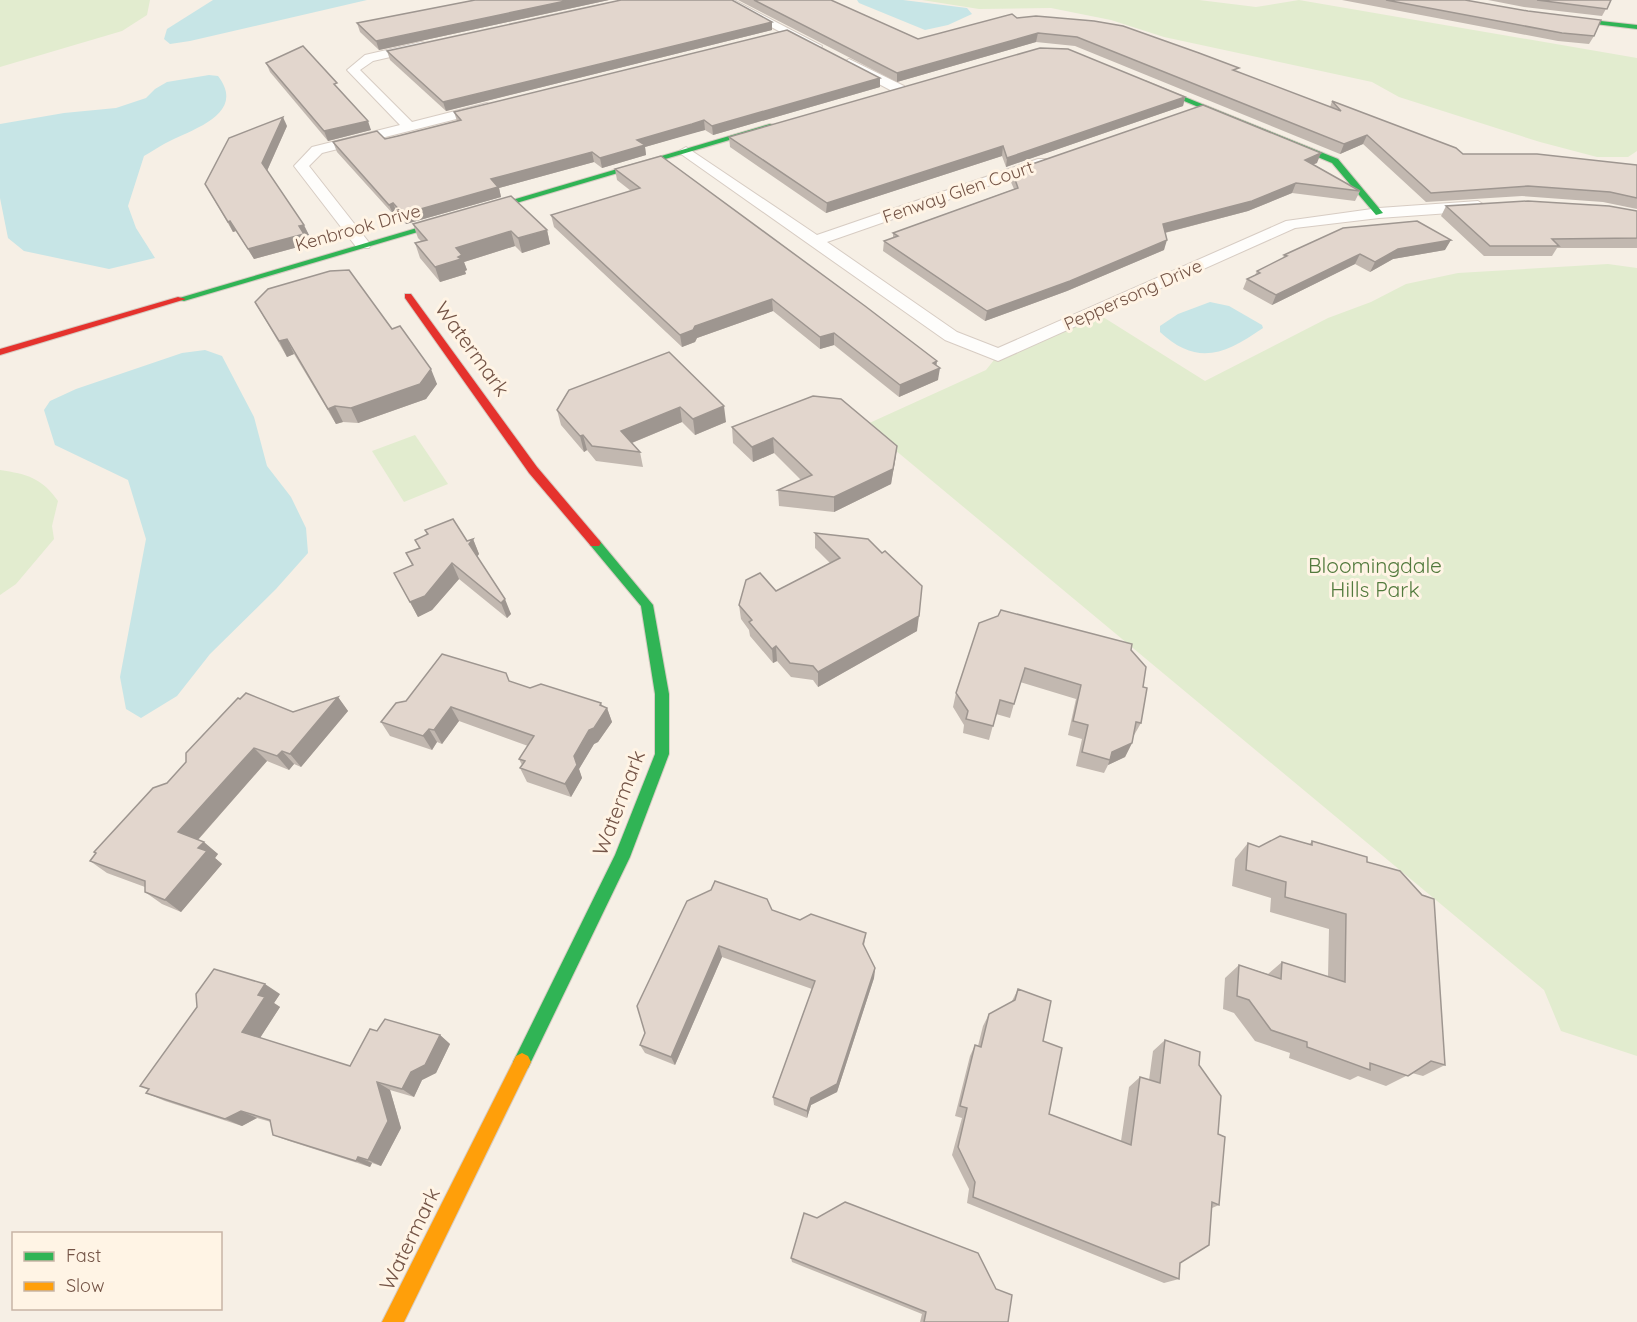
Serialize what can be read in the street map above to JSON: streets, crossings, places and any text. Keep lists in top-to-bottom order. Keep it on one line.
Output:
{"streets":{"street":["Fenway Glen Court","Kenbrook Drive","Peppersong Drive","Watermark"]},"crossings":[["Fenway Glen Court","Peppersong Drive"],["Kenbrook Drive","Peppersong Drive"]],"parks":["Bloomingdale Hills Park"],"legend":["Fast","Slow"]}
